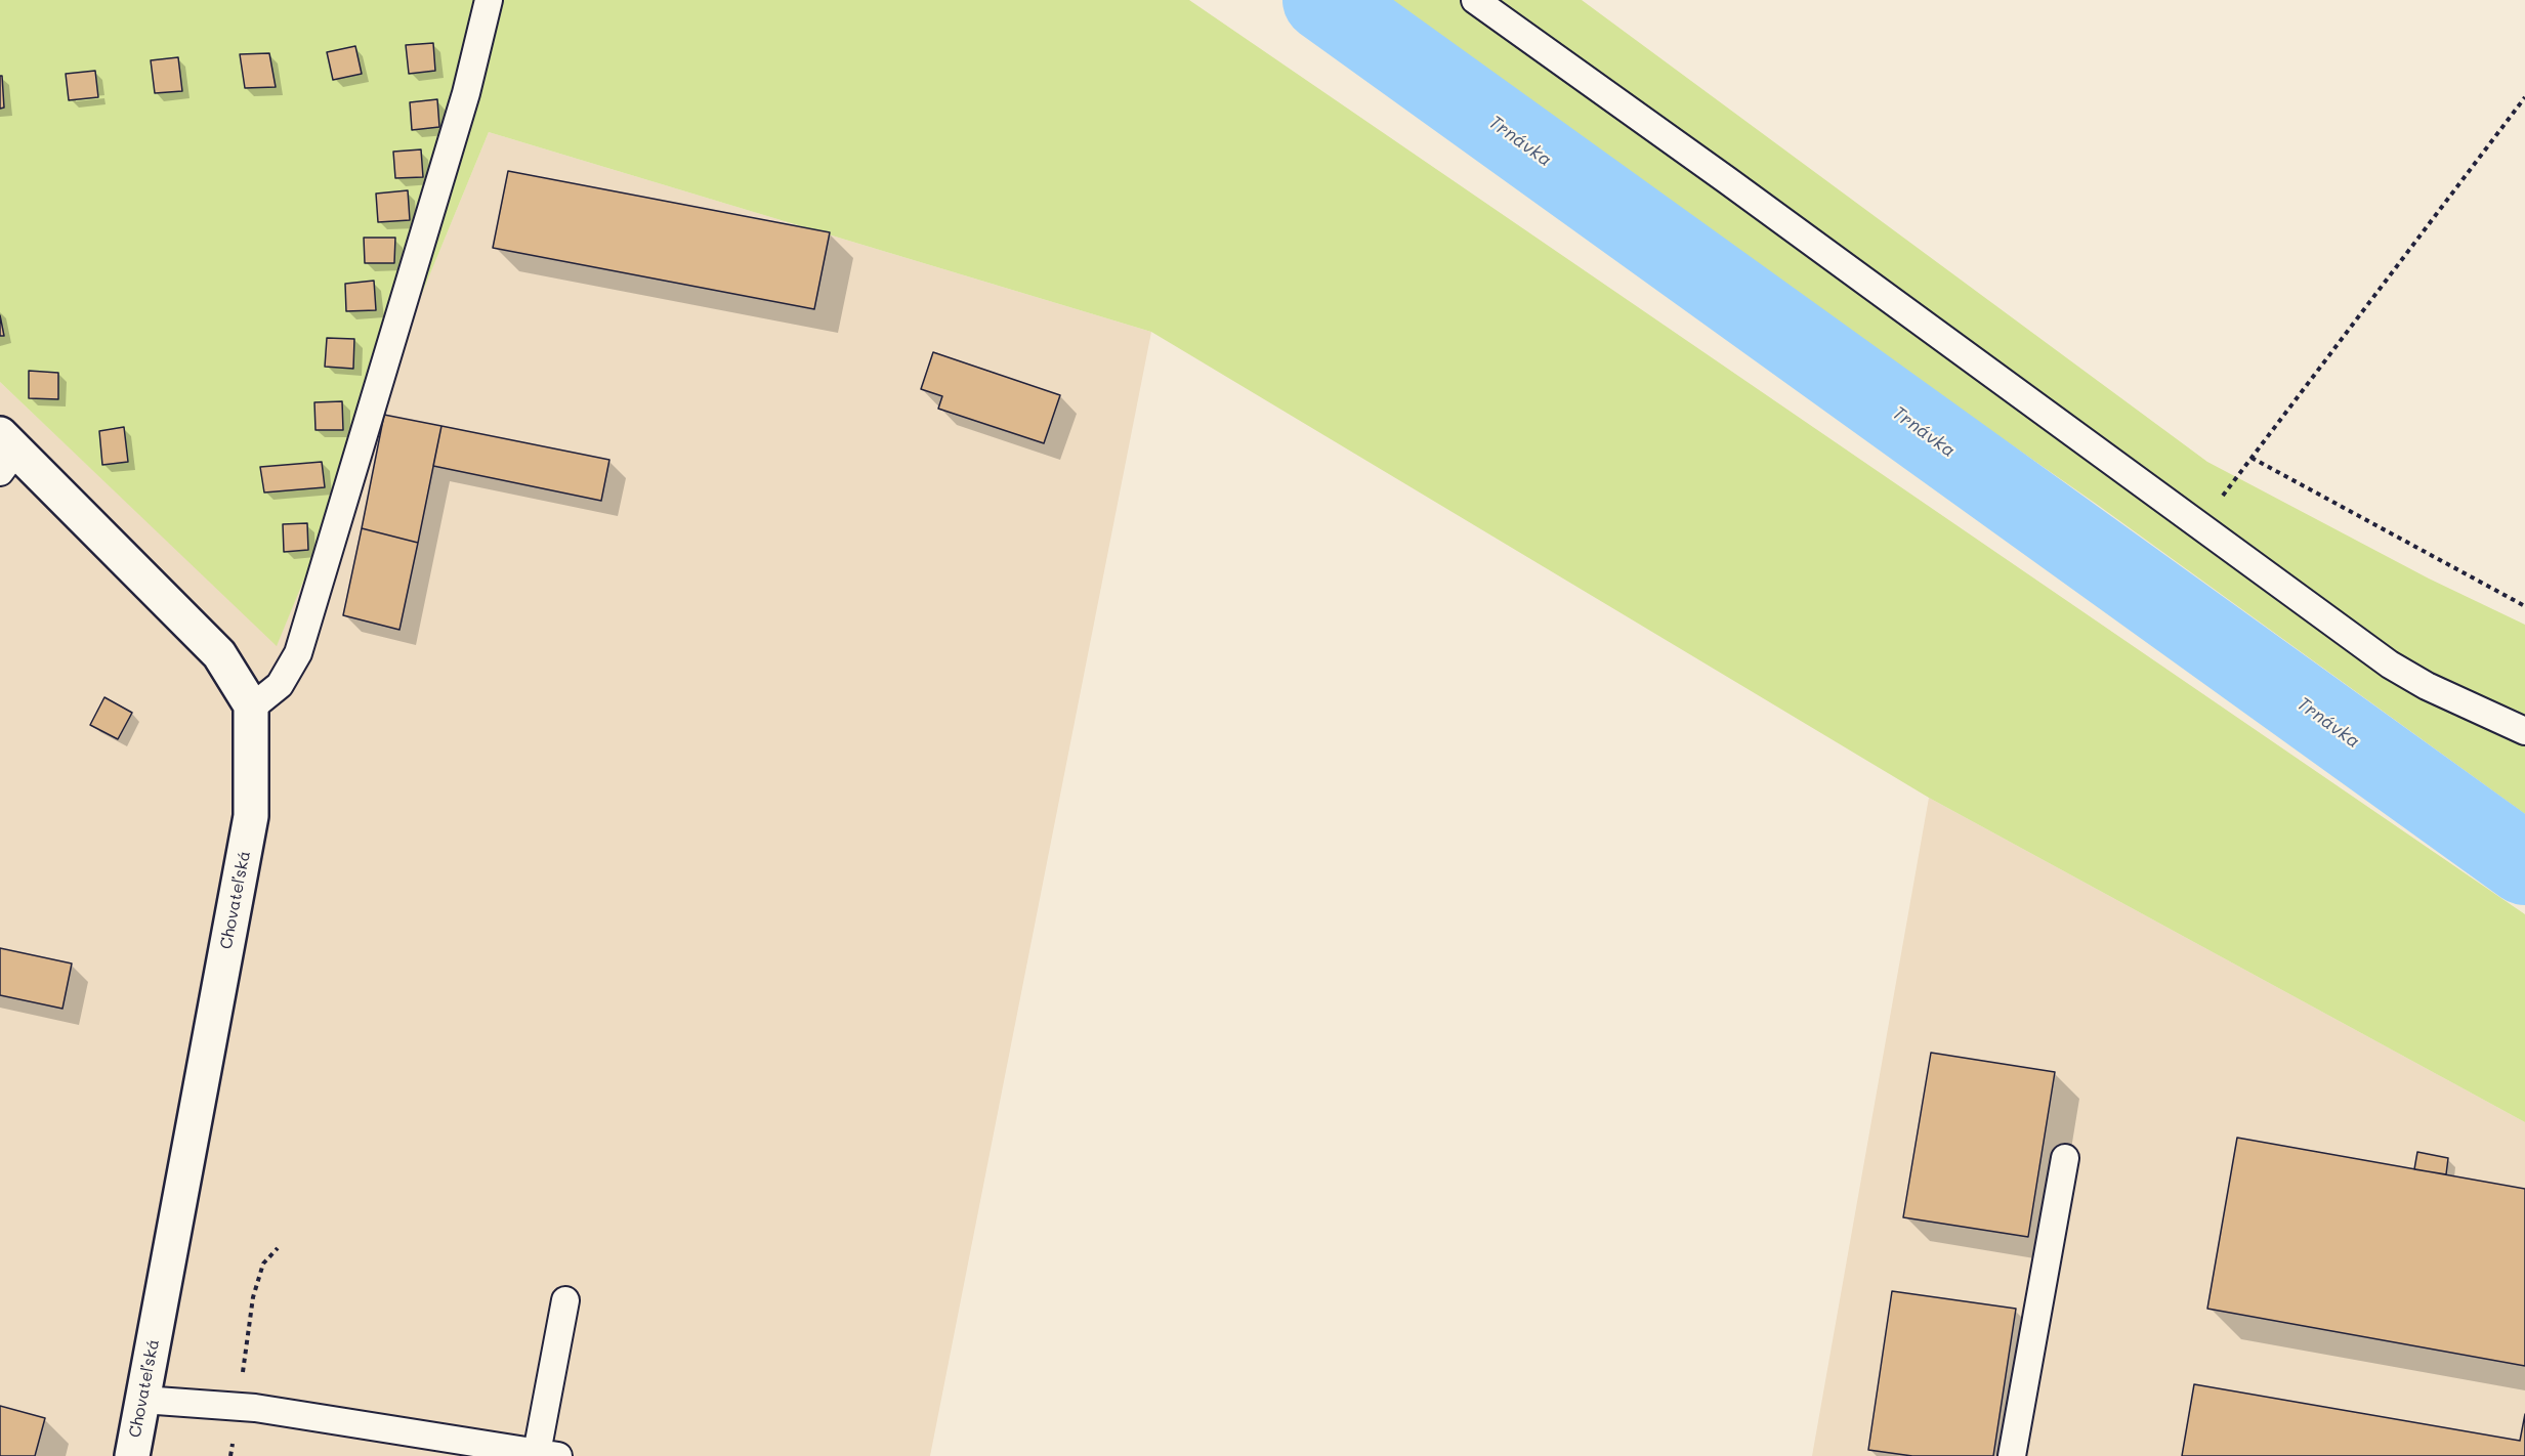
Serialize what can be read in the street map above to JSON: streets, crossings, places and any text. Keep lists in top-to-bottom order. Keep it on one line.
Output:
{"streets":{"street":["Chovateľská"]},"water":["Trnávka"]}
